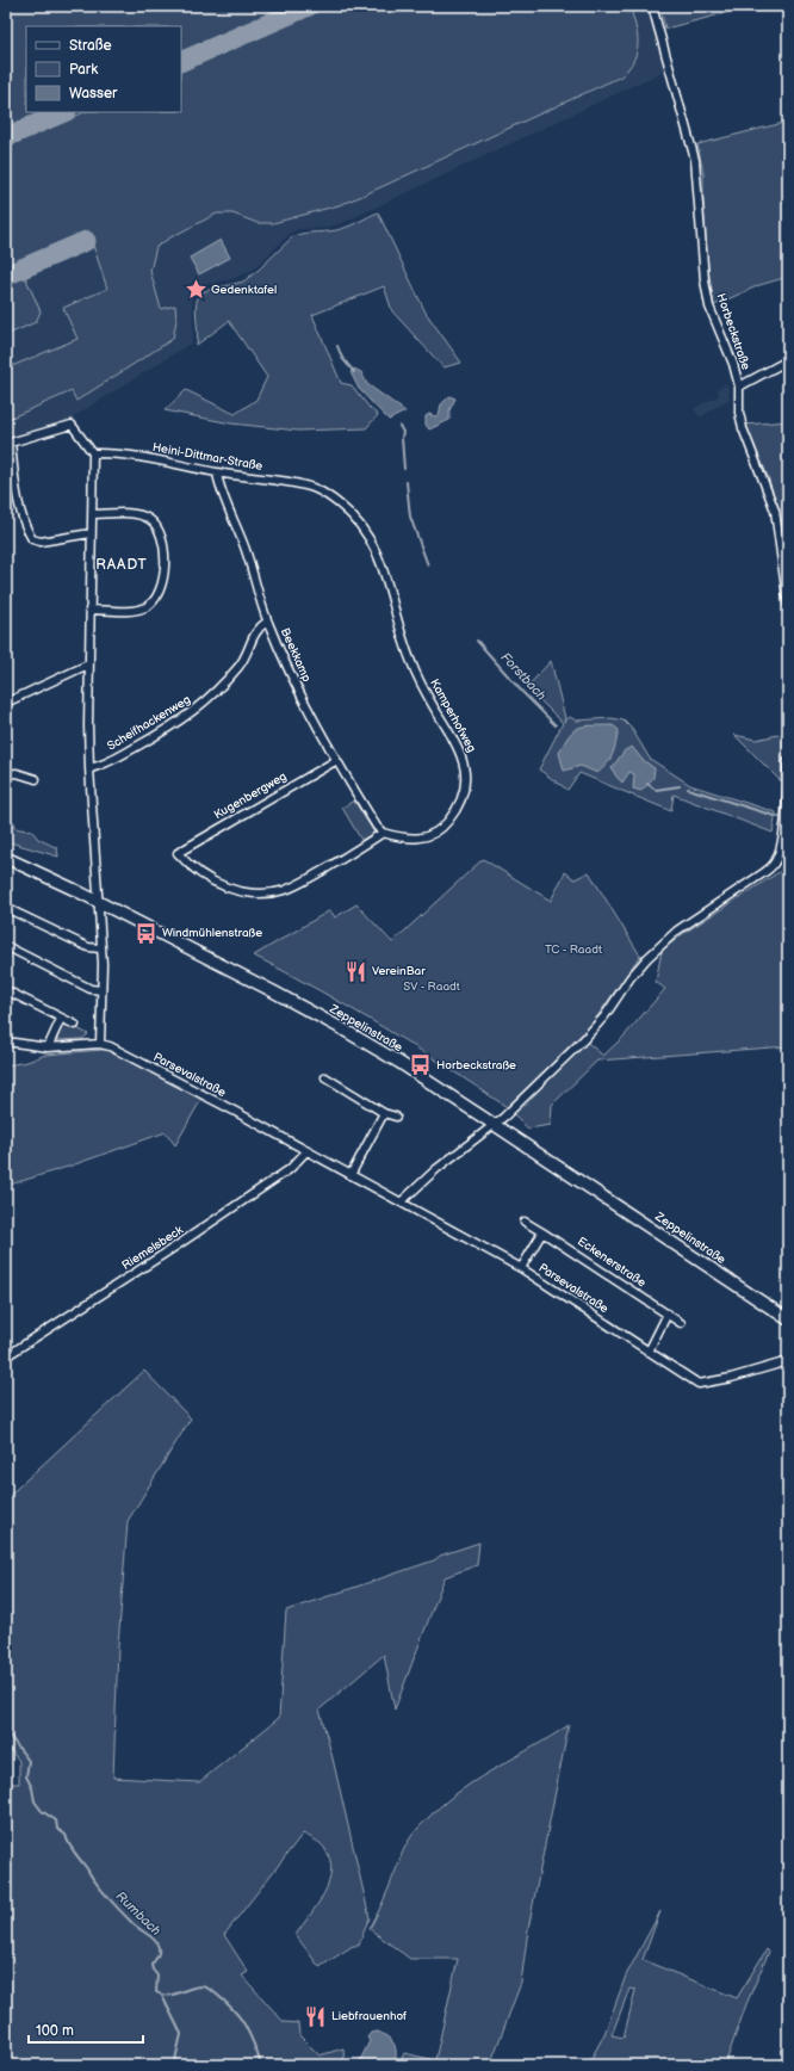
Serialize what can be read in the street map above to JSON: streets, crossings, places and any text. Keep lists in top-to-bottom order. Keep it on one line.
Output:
{"streets":{"main road":["Zeppelinstraße"],"street":["Horbeckstraße","Heini-Dittmar-Straße","Beekkamp","Kamperhofweg","Scheifhackenweg","Kugenbergweg","Parsevalstraße","Riemelsbeck","Eckenerstraße"]},"crossings":[["Heini-Dittmar-Straße","Beekkamp"],["Heini-Dittmar-Straße","Kamperhofweg"],["Beekkamp","Kamperhofweg"],["Beekkamp","Scheifhackenweg"],["Beekkamp","Kugenbergweg"],["Kamperhofweg","Kugenbergweg"],["Parsevalstraße","Riemelsbeck"]],"districts":["RAADT"],"water":["Forstbach","Rumbach"],"parks":["TC - Raadt","SV - Raadt"],"places":{"place":["Gedenktafel"],"bus stop":["Windmühlenstraße","Horbeckstraße"],"restaurant":["VereinBar","Liebfrauenhof"]},"legend":["Straße","Park","Wasser"],"scale_bar":"100 m"}
